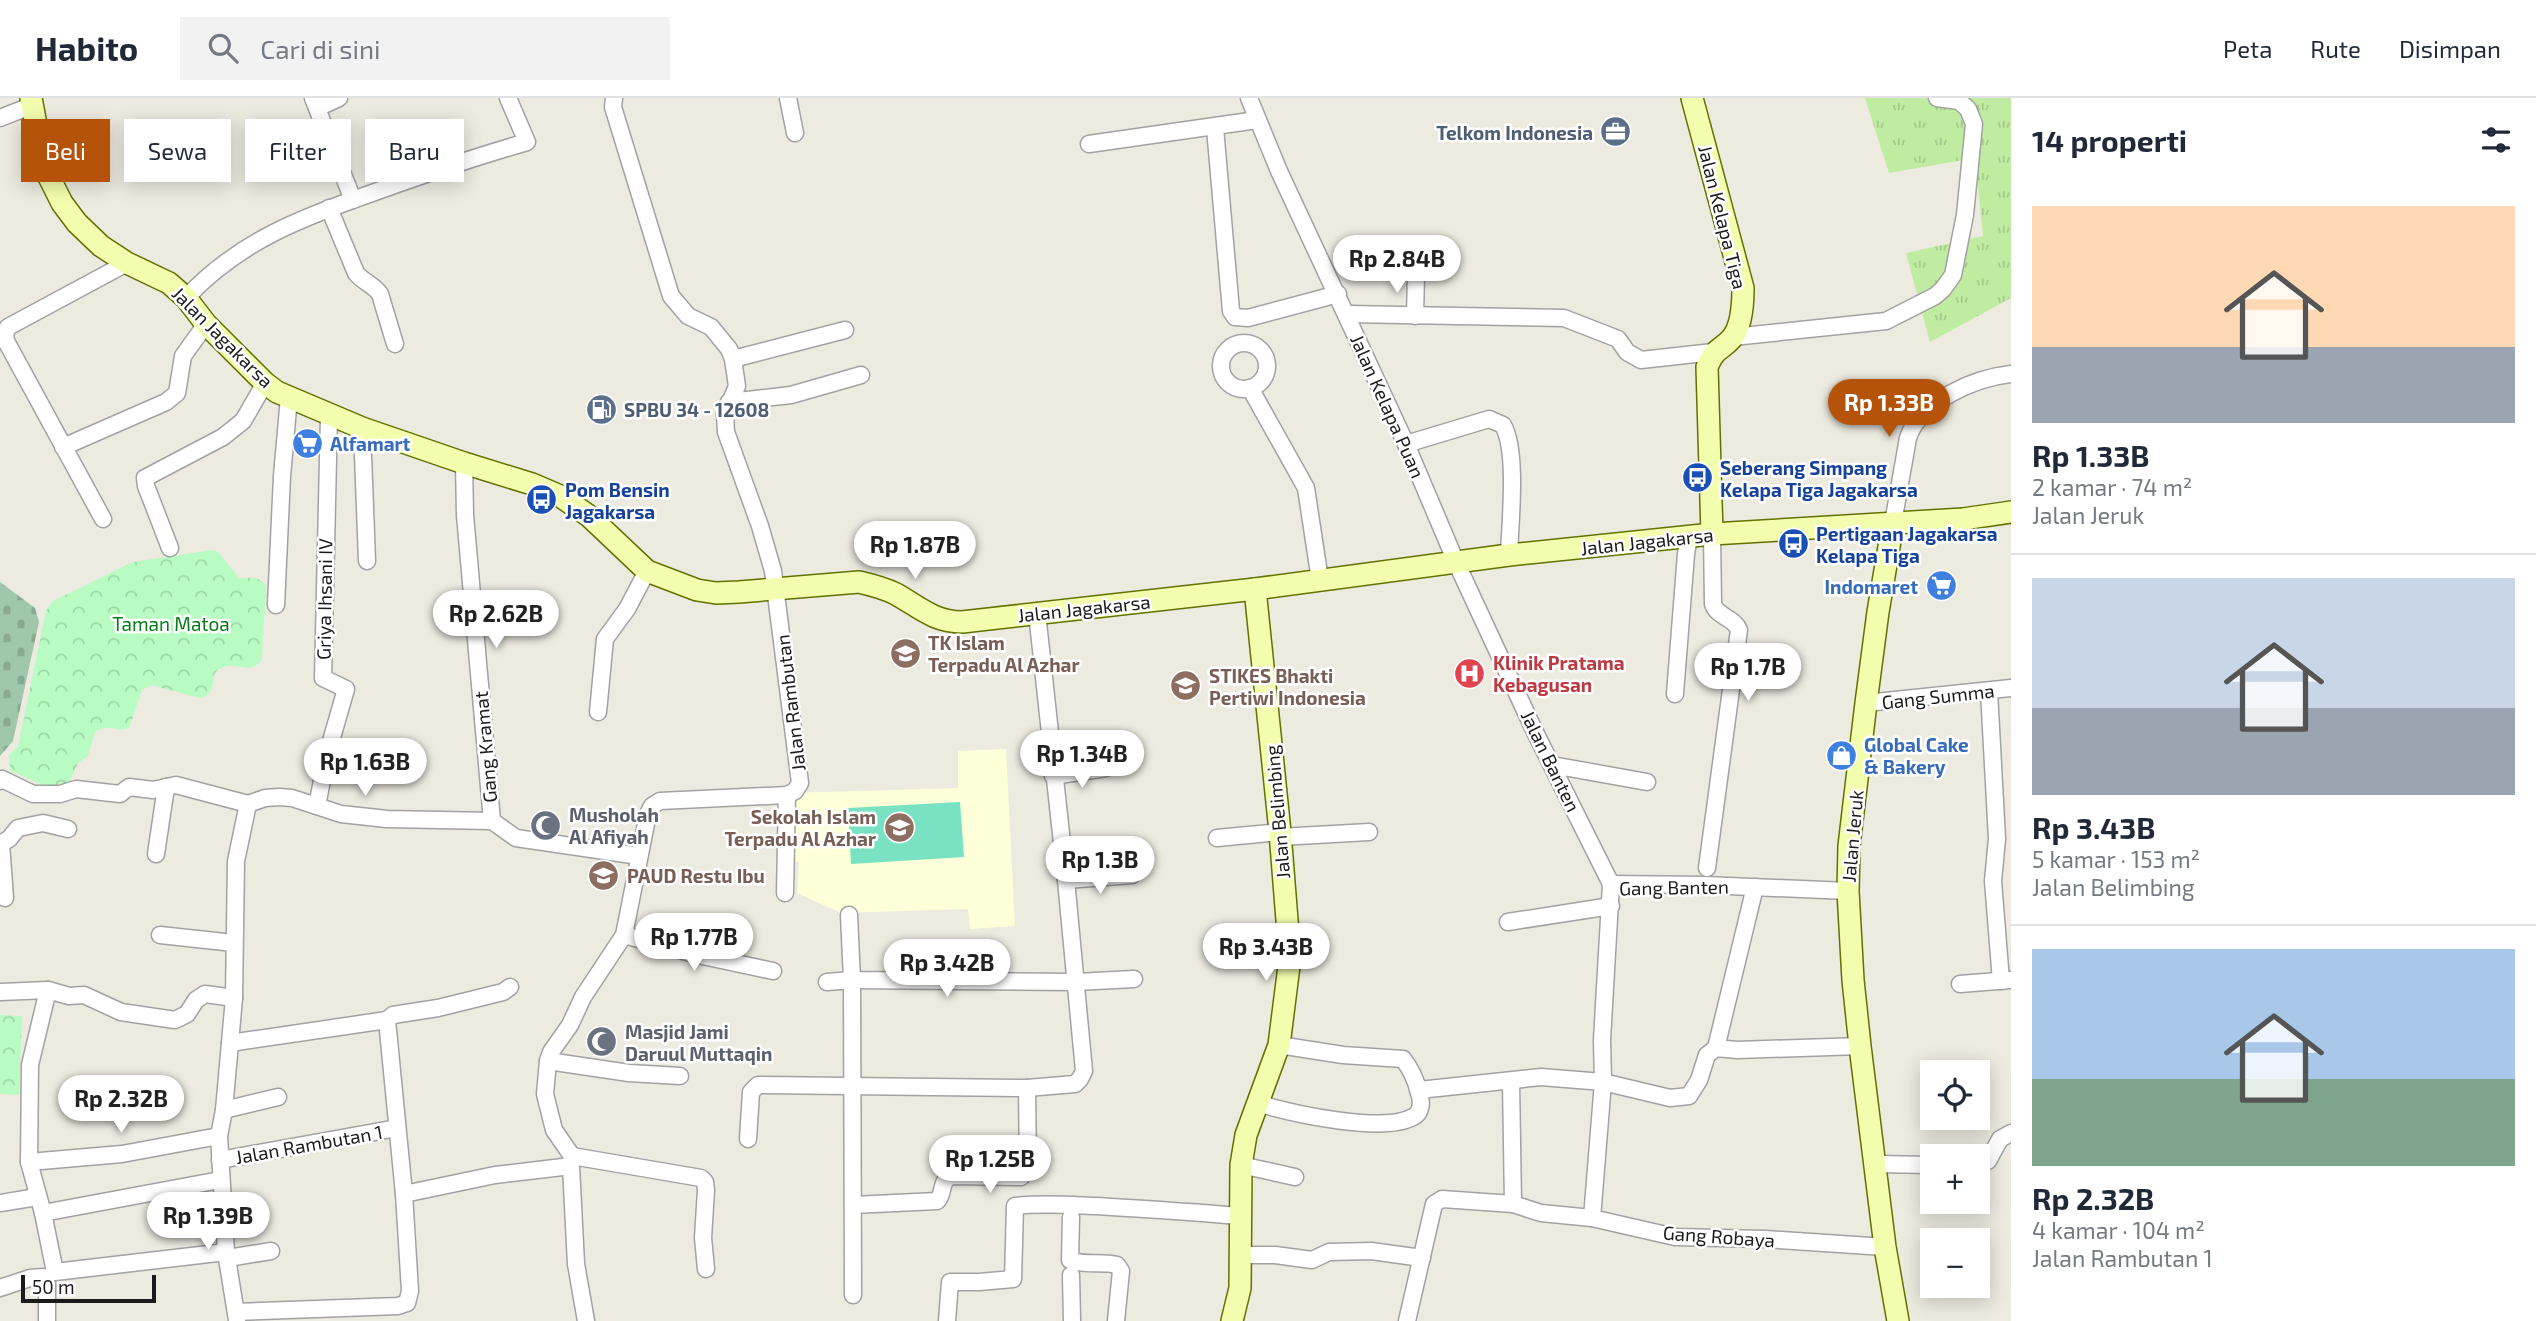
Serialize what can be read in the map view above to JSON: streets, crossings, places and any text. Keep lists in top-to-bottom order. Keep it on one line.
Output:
{"streets":{"main road":["Jalan Kelapa Tiga","Jalan Jagakarsa","Jalan Belimbing","Jalan Jeruk"],"street":["Jalan Kelapa Puan","Griya Ihsani IV","Gang Summa","Jalan Rambutan","Gang Kramat","Jalan Banten","Gang Banten","Jalan Rambutan 1","Gang Robaya"]},"crossings":[["Jalan Jagakarsa","Jalan Kelapa Puan"],["Jalan Jagakarsa","Griya Ihsani IV"],["Jalan Jagakarsa","Jalan Rambutan"],["Jalan Jagakarsa","Gang Kramat"],["Jalan Jagakarsa","Jalan Banten"],["Jalan Jagakarsa","Jalan Belimbing"],["Jalan Jagakarsa","Jalan Jeruk"],["Jalan Kelapa Puan","Jalan Banten"],["Gang Summa","Jalan Jeruk"],["Jalan Banten","Gang Banten"],["Jalan Jeruk","Gang Banten"],["Jalan Jeruk","Gang Robaya"],["Gang Banten","Gang Robaya"]],"parks":["Taman Matoa"],"places":{"office":["Telkom Indonesia"],"fuel station":["SPBU 34 - 12608"],"supermarket":["Alfamart","Indomaret"],"bus stop":["Seberang Simpang Kelapa Tiga Jagakarsa","Pom Bensin Jagakarsa","Pertigaan Jagakarsa Kelapa Tiga"],"school or university":["TK Islam Terpadu Al Azhar","STIKES Bhakti Pertiwi Indonesia","Sekolah Islam Terpadu Al Azhar","PAUD Restu Ibu"],"hospital":["Klinik Pratama Kebagusan"],"shop":["Global Cake & Bakery"],"mosque":["Musholah Al Afiyah","Masjid Jami Daruul Muttaqin"]},"scale_bar":"50 m","page":{"header":"Habito","search":"Cari di sini","nav":["Peta","Rute","Disimpan"],"heading":"14 properti","chip":["Beli","Sewa","Filter","Baru"],"list":[{"name":"Rp 1.33B","note":"2 kamar · 74 m² · Jalan Jeruk"},{"name":"Rp 3.43B","note":"5 kamar · 153 m² · Jalan Belimbing"},{"name":"Rp 2.32B","note":"4 kamar · 104 m² · Jalan Rambutan 1"}],"price":["Rp 2.84B","Rp 1.33B","Rp 1.87B","Rp 2.62B","Rp 1.7B","Rp 1.34B","Rp 1.63B","Rp 1.3B","Rp 1.77B","Rp 3.43B","Rp 3.42B","Rp 2.32B","Rp 1.25B","Rp 1.39B"],"map_buttons":["+","−"],"scale":"50 m"}}
